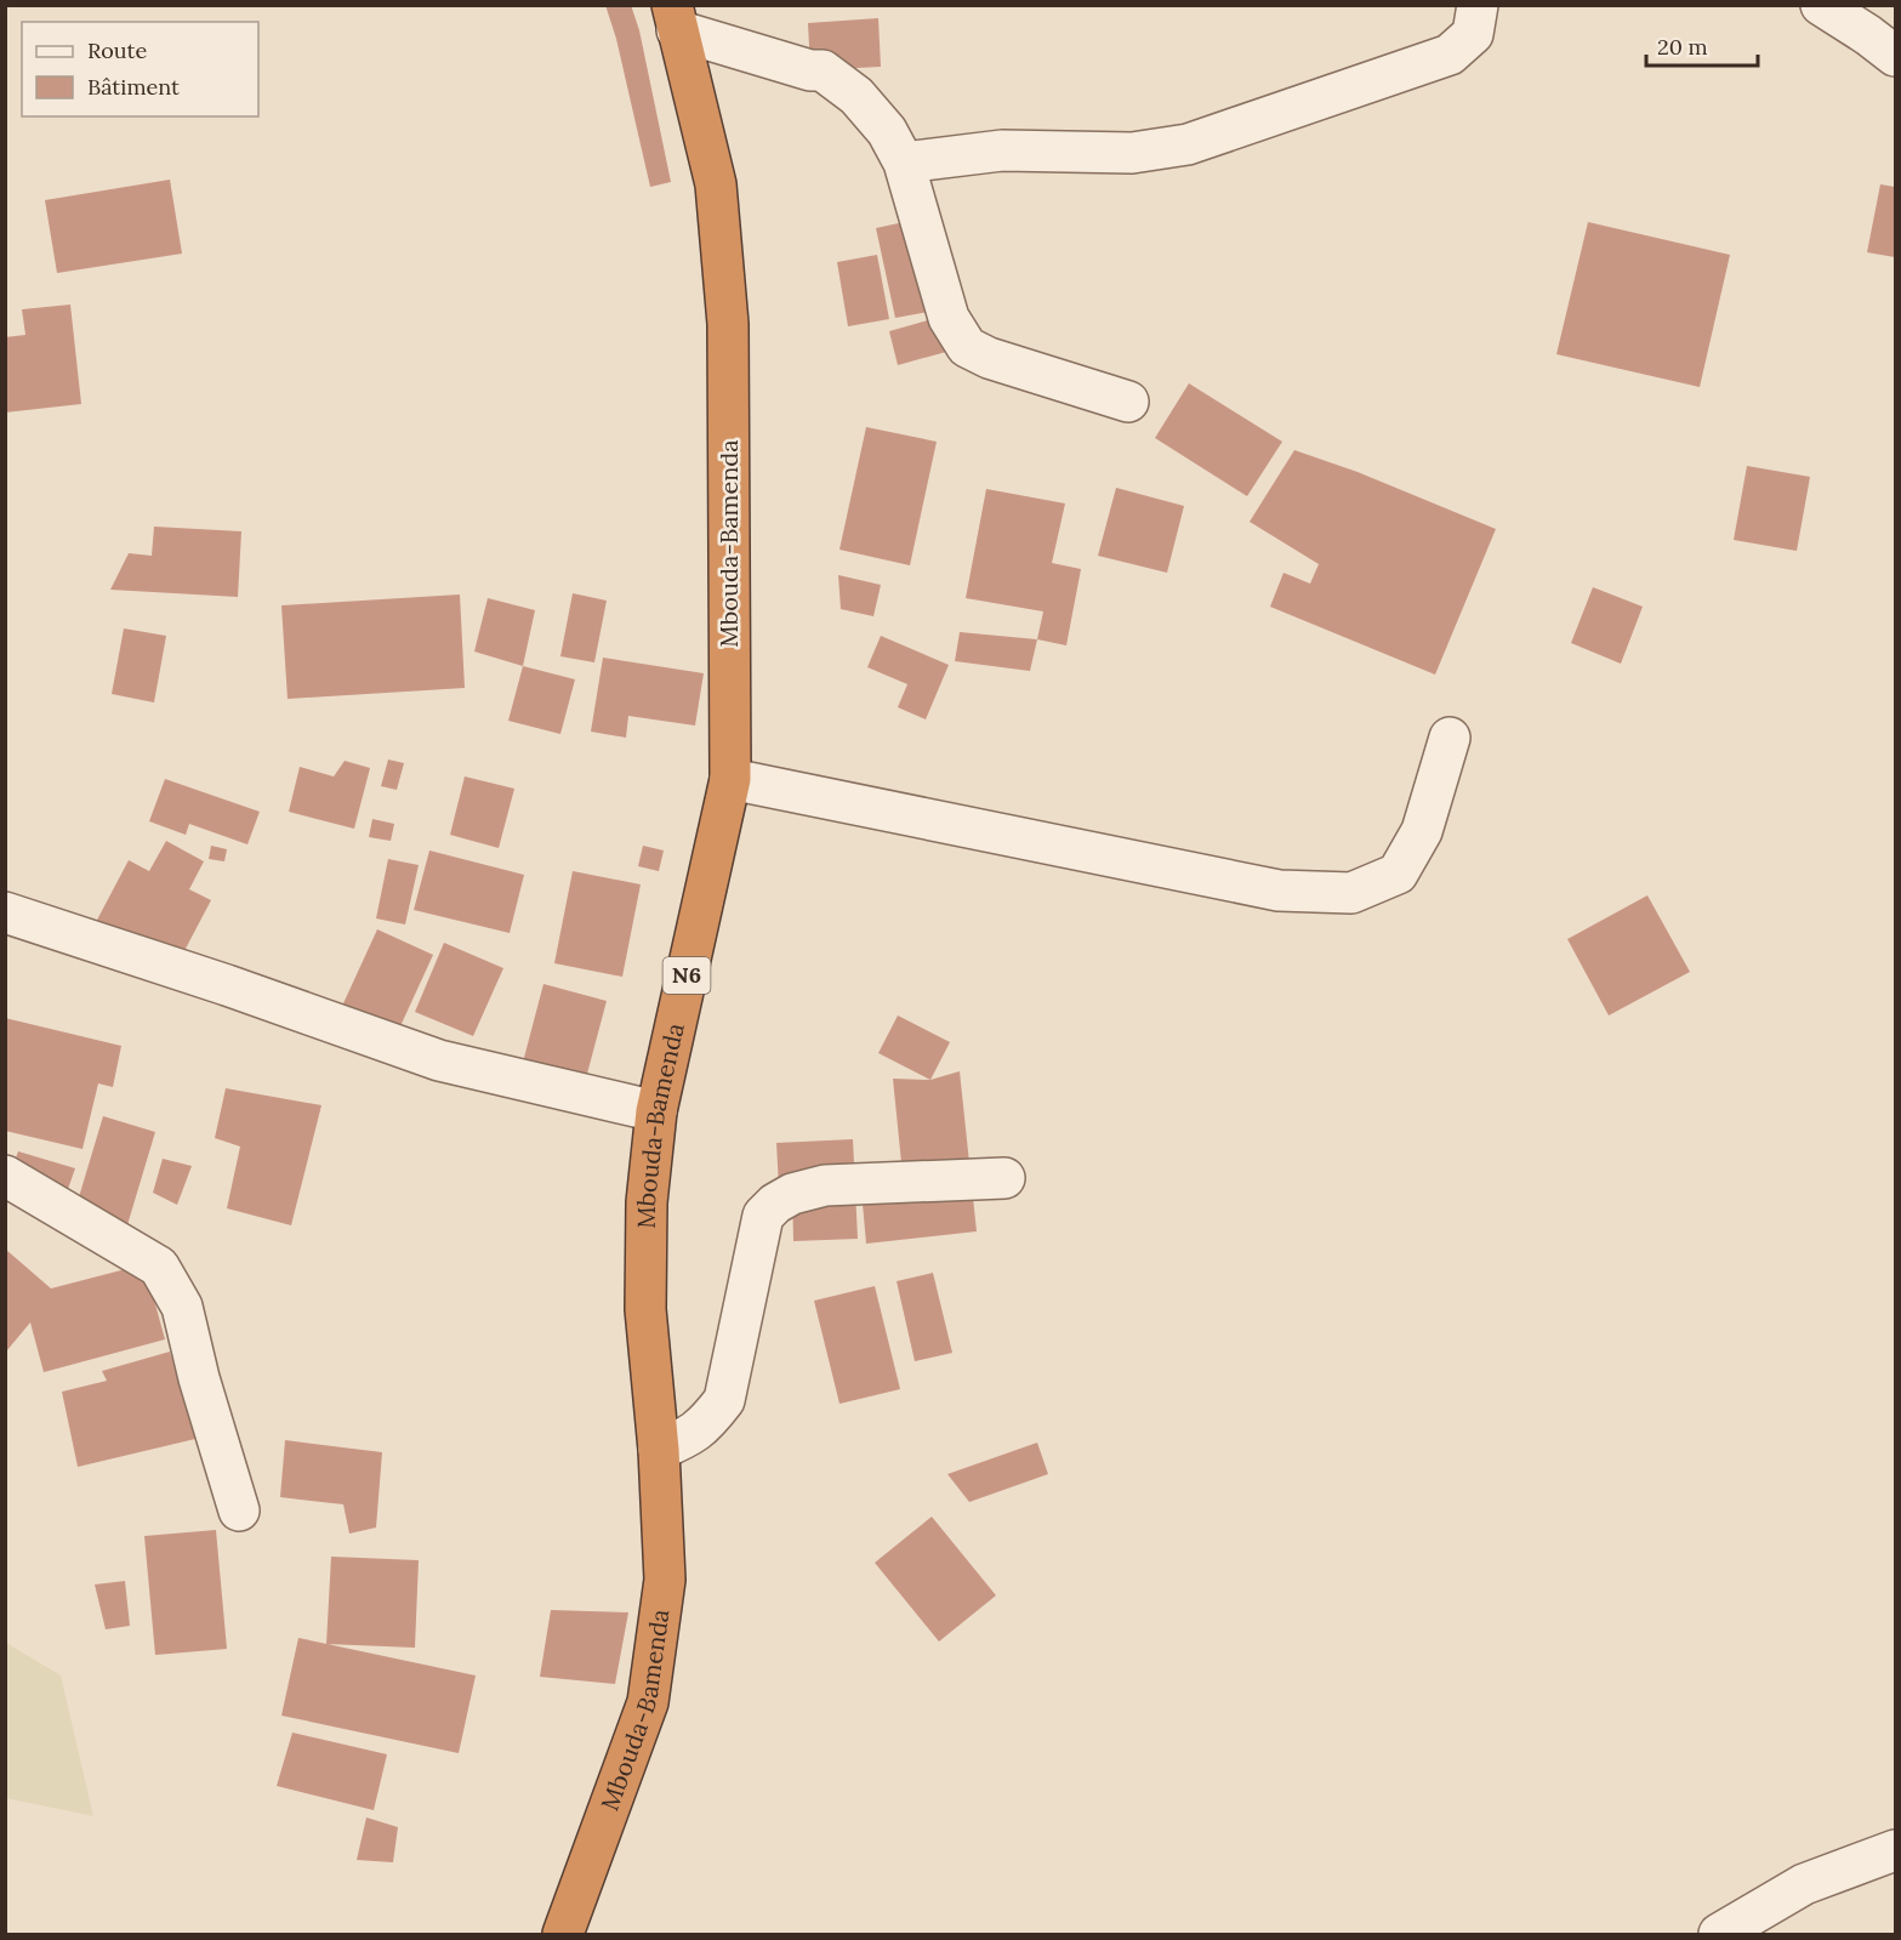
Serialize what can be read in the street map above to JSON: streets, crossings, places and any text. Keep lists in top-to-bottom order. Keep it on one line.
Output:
{"streets":{"highway":["Mbouda-Bamenda","N6"]},"legend":["Route","Bâtiment"],"scale_bar":"20 m"}
